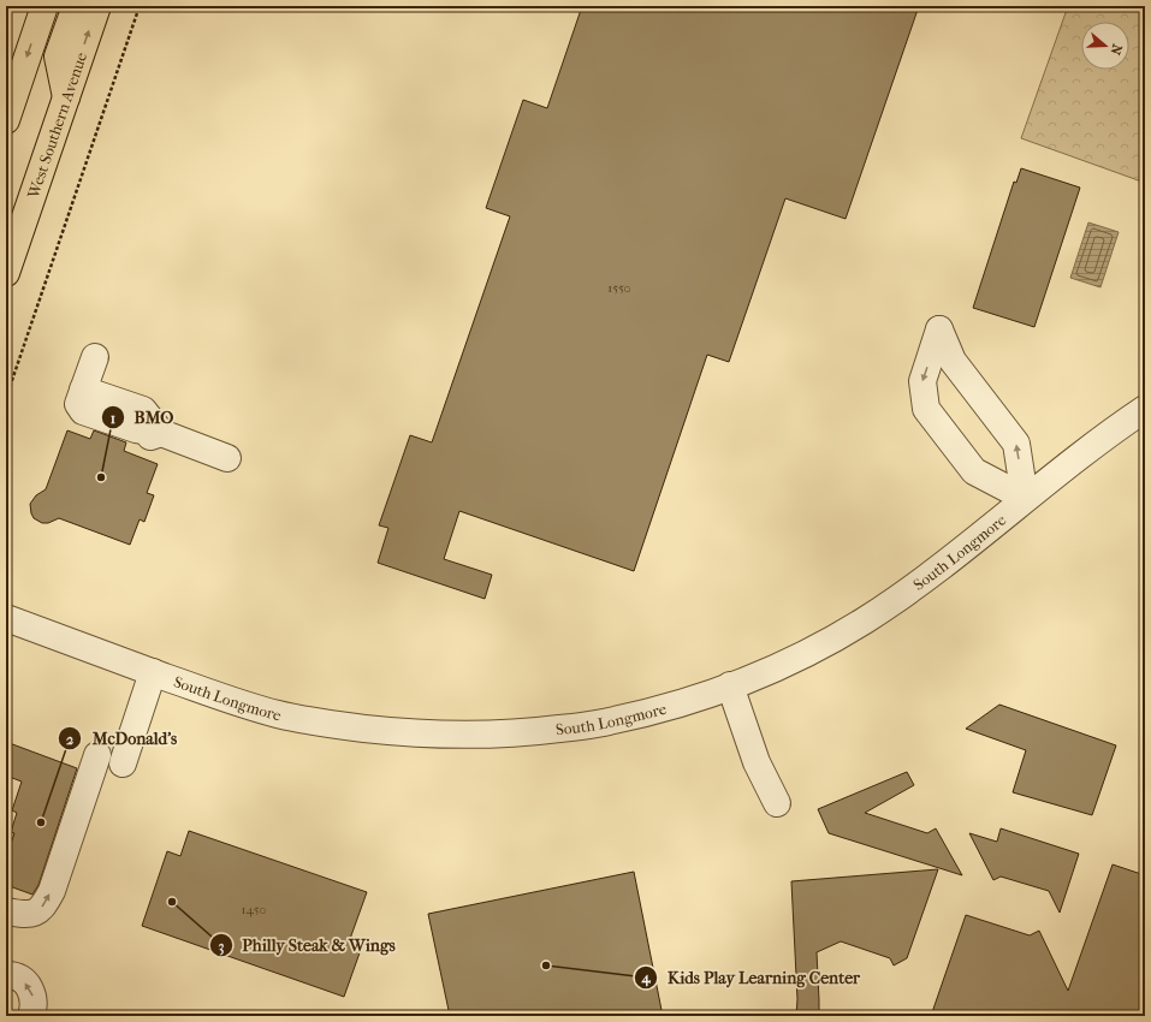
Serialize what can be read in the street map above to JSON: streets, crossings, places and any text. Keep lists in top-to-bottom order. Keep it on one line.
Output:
{"streets":{"main road":["West Southern Avenue"],"street":["South Longmore"]},"places":["BMO","McDonald's","Philly Steak & Wings","Kids Play Learning Center"],"house_numbers":["1550","1450"],"north":"right"}
